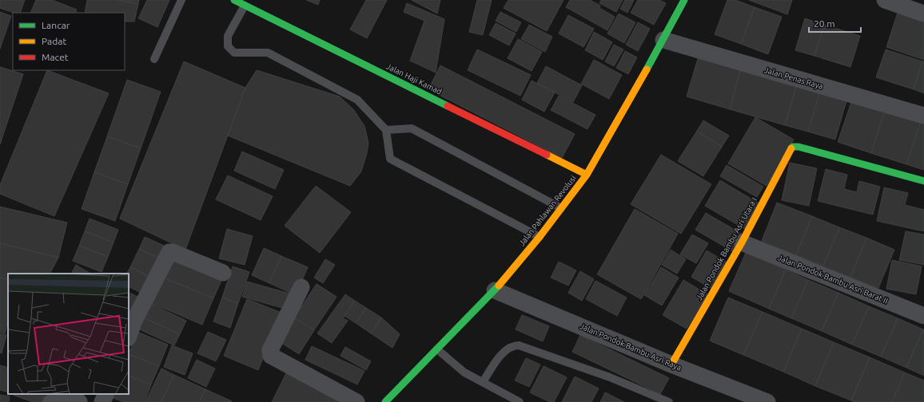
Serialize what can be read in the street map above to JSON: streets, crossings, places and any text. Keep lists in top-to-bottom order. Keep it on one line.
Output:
{"streets":{"street":["Jalan Penas Raya","Jalan Haji Kamad","Jalan Pahlawan Revolusi","Jalan Pondok Bambu Asri Utara I","Jalan Pondok Bambu Asri Barat II","Jalan Pondok Bambu Asri Raya"]},"crossings":[["Jalan Penas Raya","Jalan Pahlawan Revolusi"],["Jalan Haji Kamad","Jalan Pahlawan Revolusi"],["Jalan Pahlawan Revolusi","Jalan Pondok Bambu Asri Raya"],["Jalan Pondok Bambu Asri Utara I","Jalan Pondok Bambu Asri Barat II"],["Jalan Pondok Bambu Asri Utara I","Jalan Pondok Bambu Asri Raya"]],"legend":["Lancar","Padat","Macet"],"scale_bar":"20 m"}
